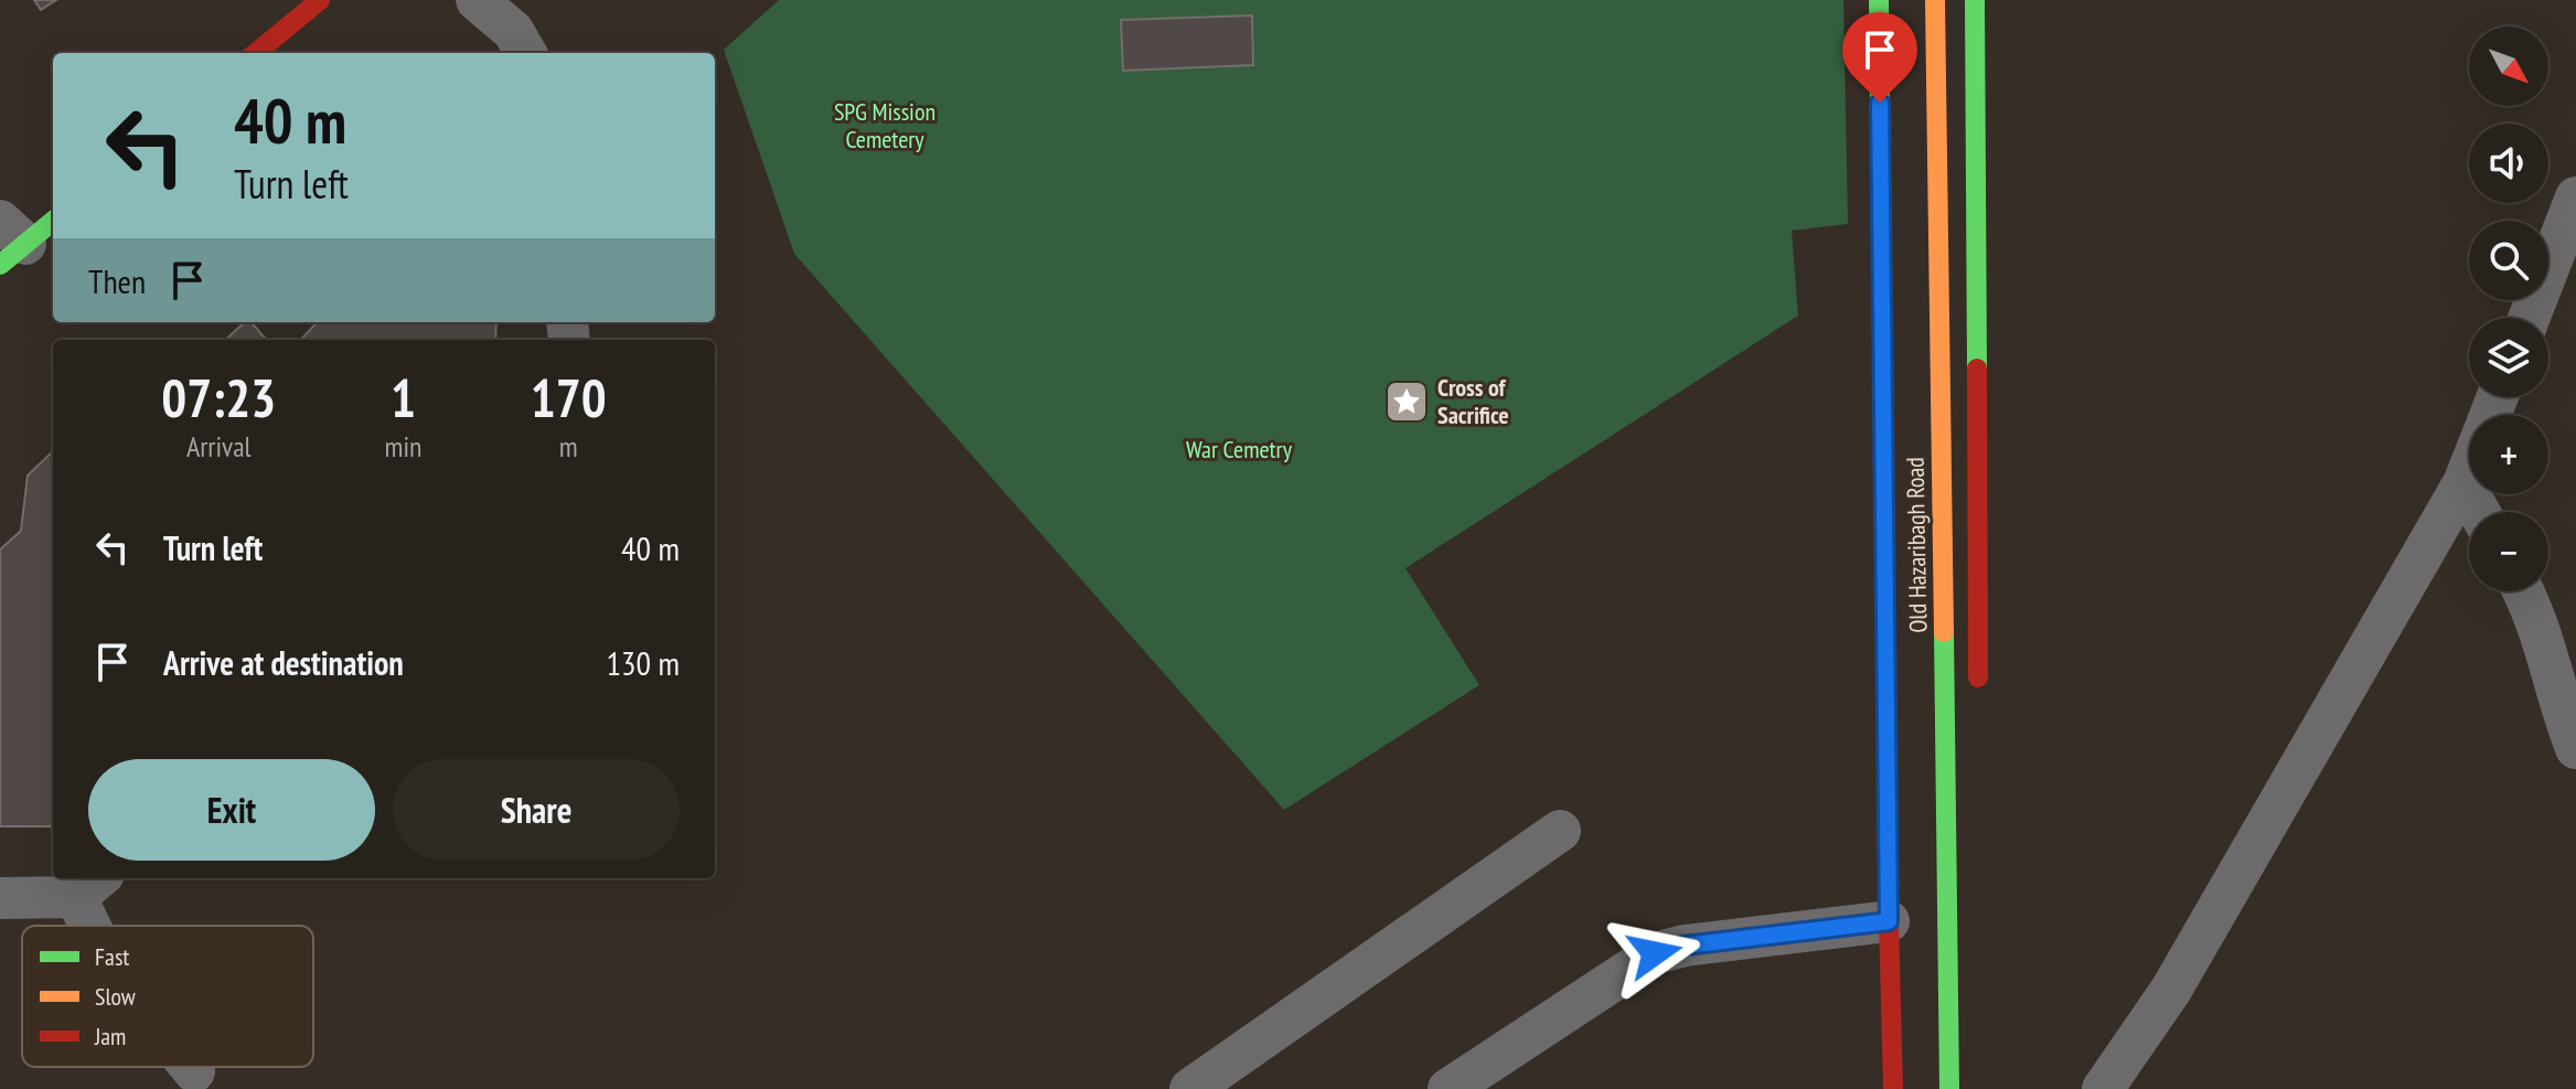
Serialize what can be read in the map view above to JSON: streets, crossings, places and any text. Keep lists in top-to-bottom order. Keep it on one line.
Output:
{"streets":{"street":["Old Hazaribagh Road"]},"parks":["SPG Mission Cemetery","War Cemetry"],"places":{"place":["Cross of Sacrifice"]},"legend":["Fast","Slow","Jam"],"north":"bottom right","page":{"map_buttons":["+","−"],"turn":["40 m","Turn left"],"then":"Then","eta":["07:23","Arrival","1","min","170","m"],"list":[{"name":"Turn left","value":"40 m"},{"name":"Arrive at destination","value":"130 m"}],"buttons":["Exit","Share"]}}
